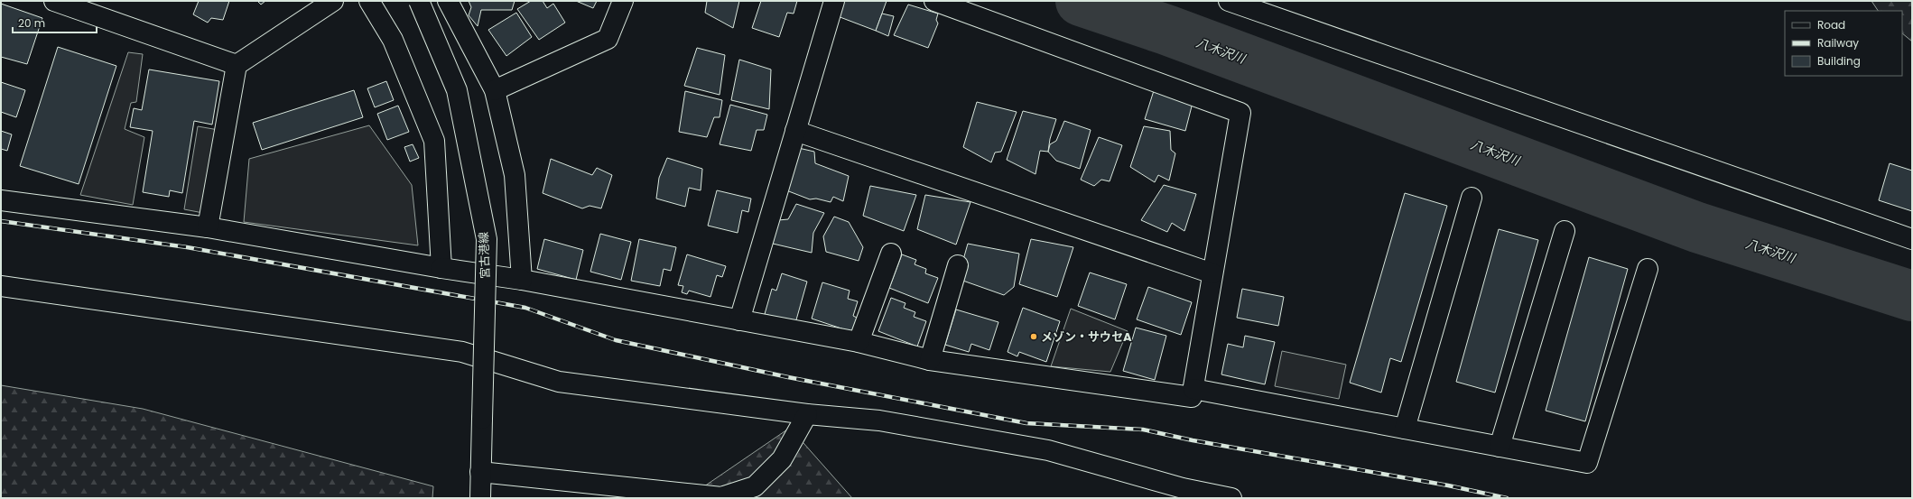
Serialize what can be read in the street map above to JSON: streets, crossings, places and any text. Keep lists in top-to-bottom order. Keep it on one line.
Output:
{"streets":{"street":["宮古港線"]},"water":["八木沢川"],"places":["メゾン・サウセA"],"legend":["Road","Railway","Building"],"scale_bar":"20 m"}
